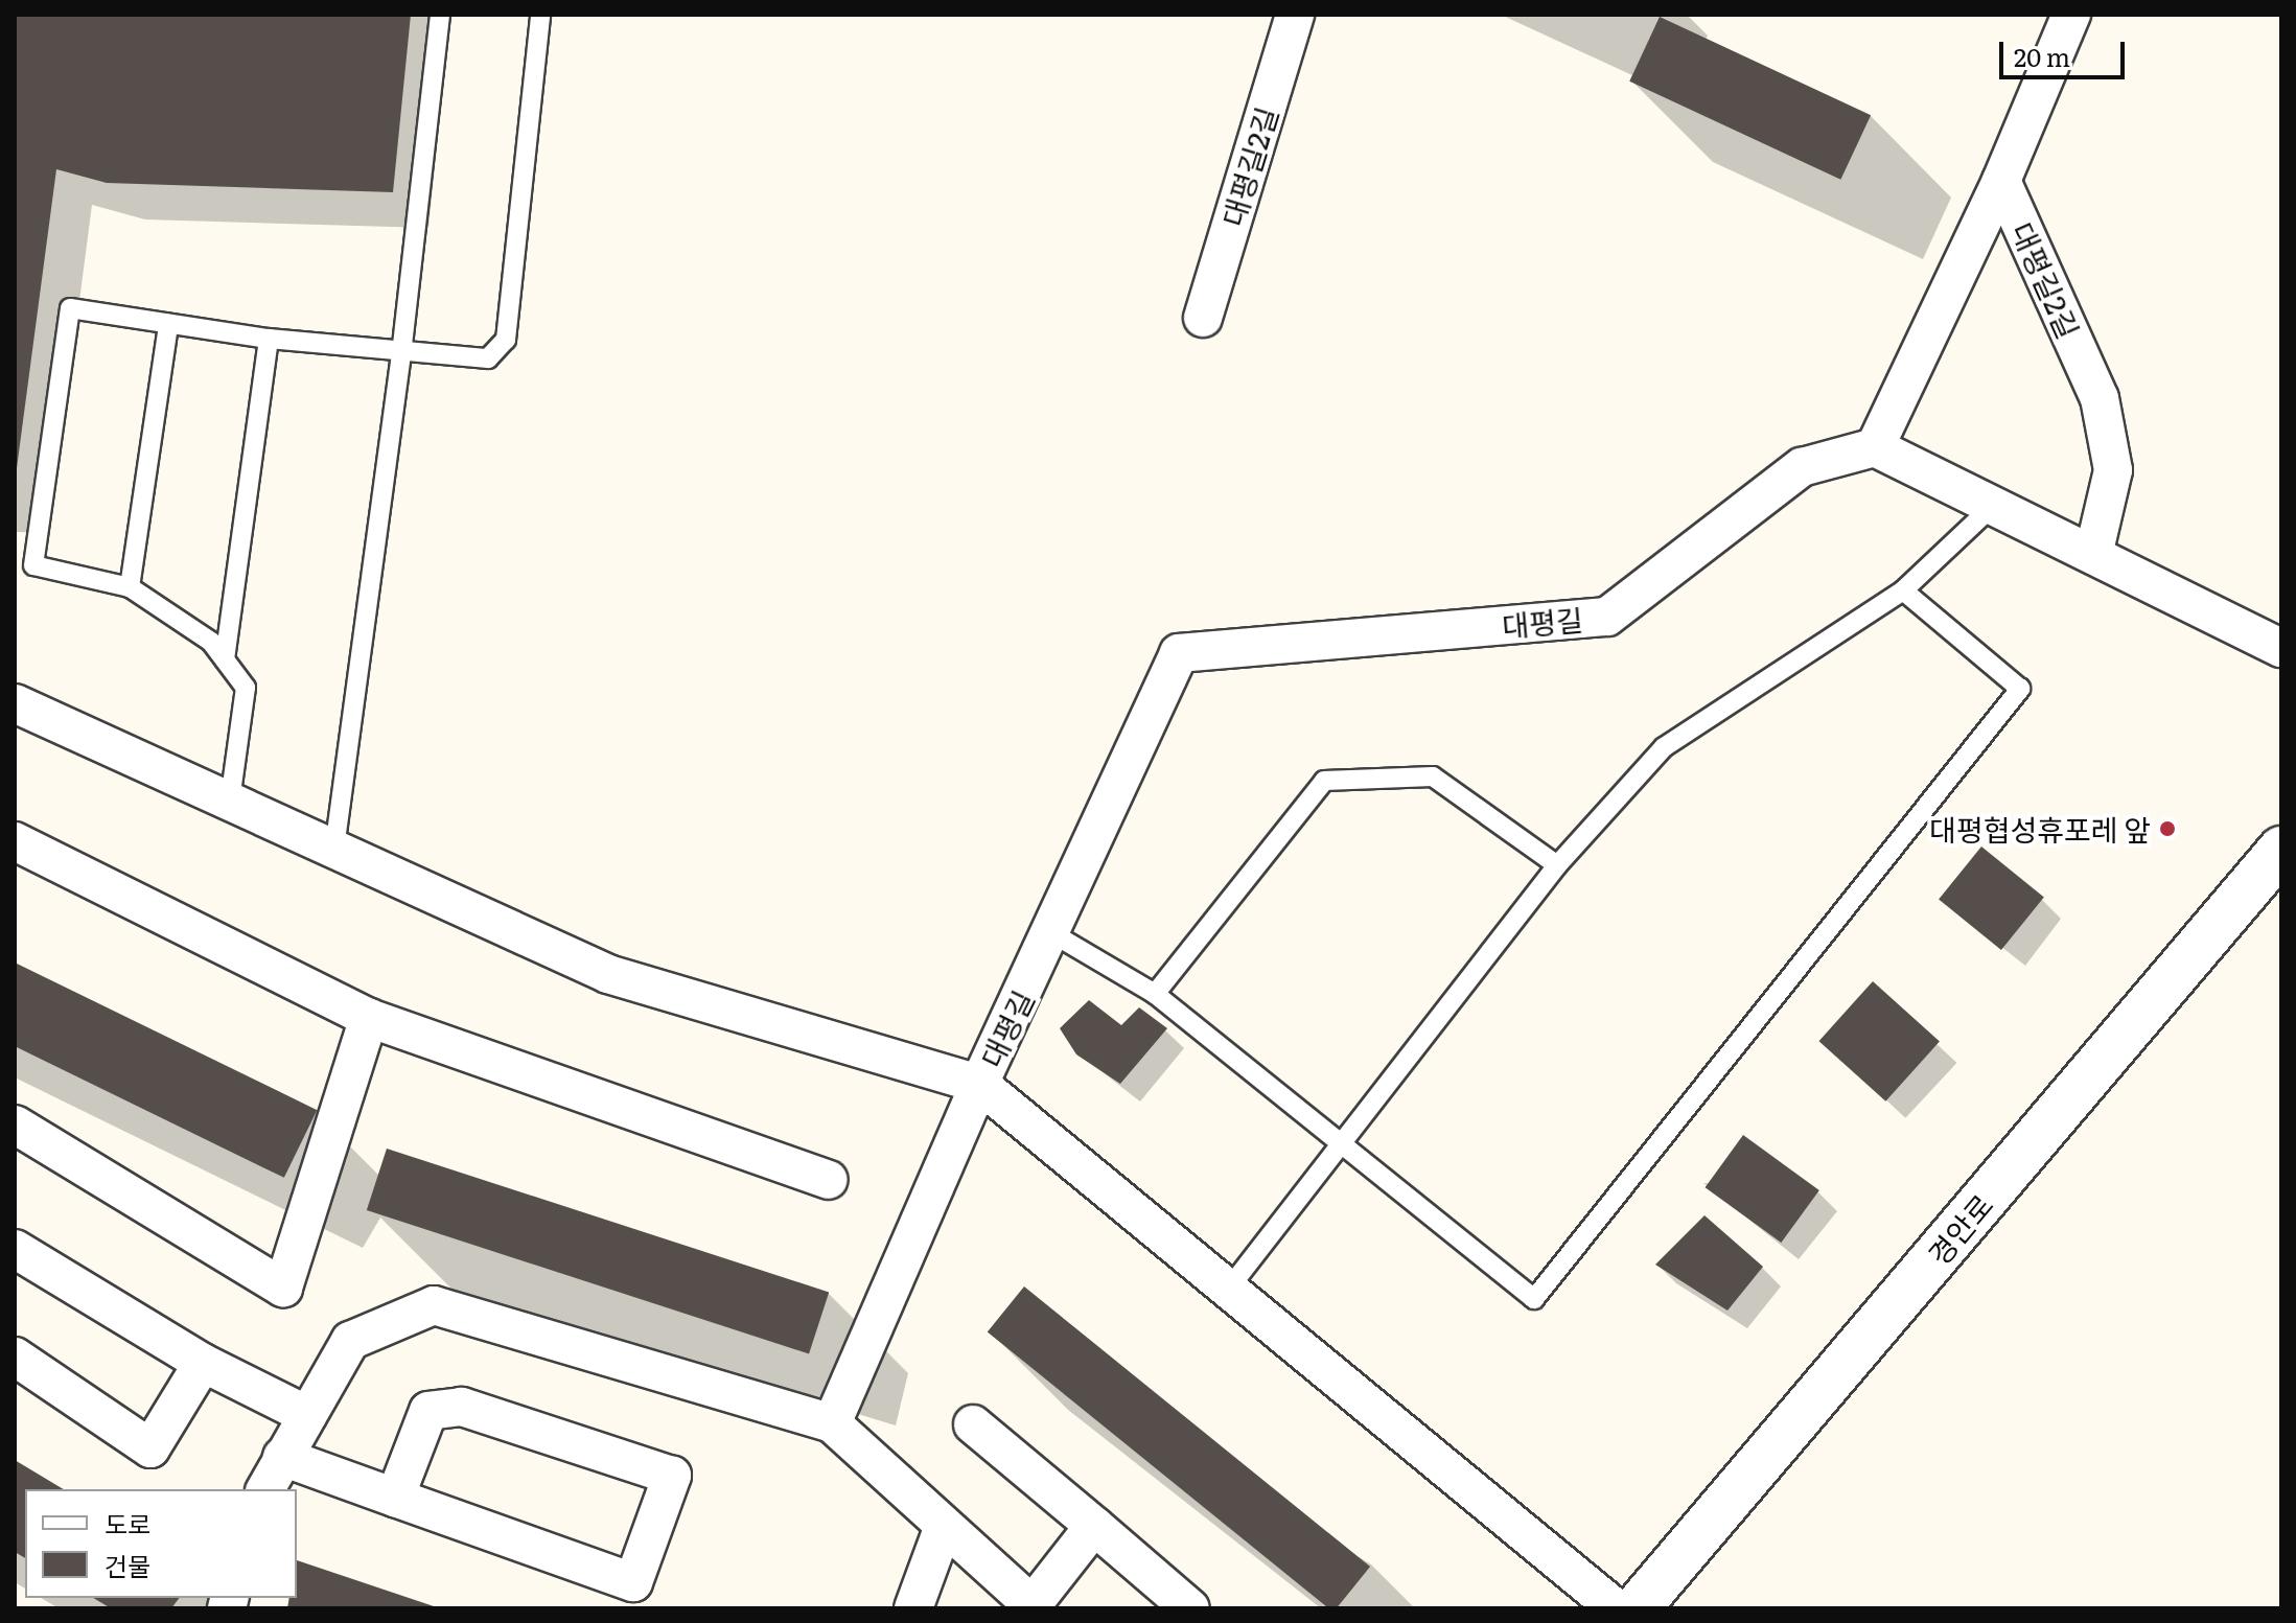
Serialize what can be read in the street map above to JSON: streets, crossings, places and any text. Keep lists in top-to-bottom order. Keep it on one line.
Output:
{"streets":{"street":["대평길2길","대평길","경안로"]},"places":["대평협성휴포레 앞"],"legend":["도로","건물"],"scale_bar":"20 m"}
